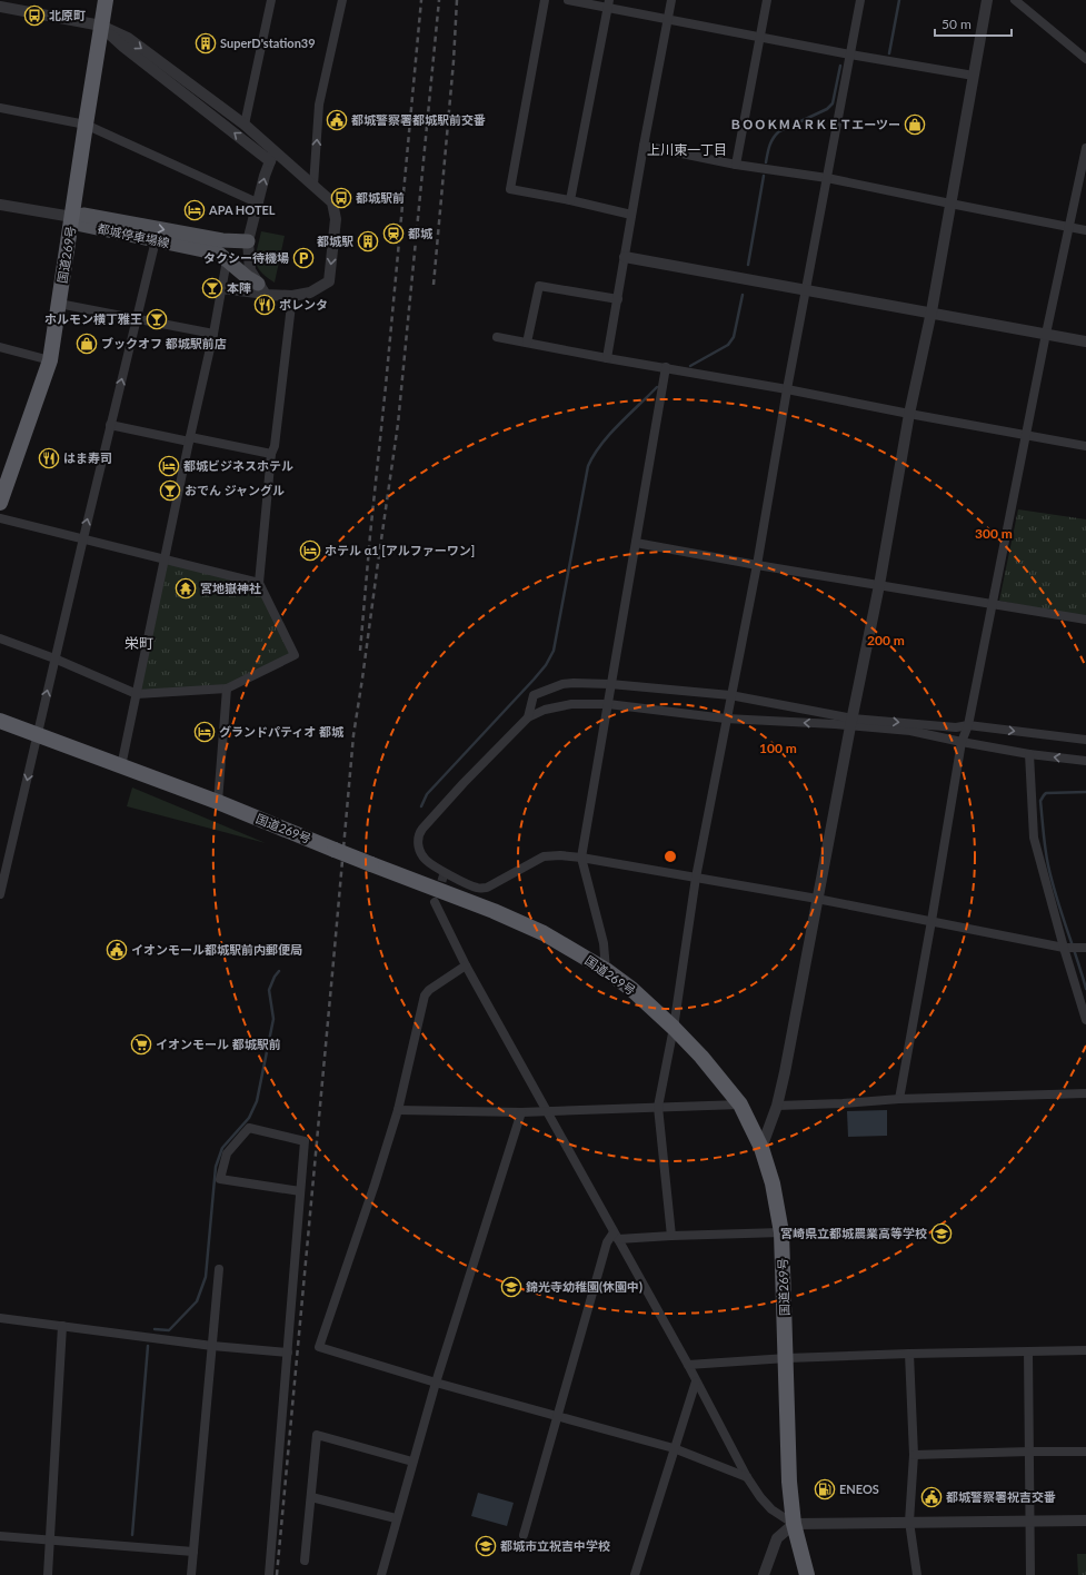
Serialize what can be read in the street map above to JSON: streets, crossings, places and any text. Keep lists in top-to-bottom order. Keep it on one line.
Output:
{"streets":{"highway":["国道269号"],"main road":["都城停車場線"]},"crossings":[["都城停車場線","国道269号"]],"districts":["上川東一丁目","栄町"],"places":{"bus stop":["北原町","都城駅前"],"building":["SuperD'station39","都城駅"],"public building":["都城警察署都城駅前交番","イオンモール都城駅前内郵便局","都城警察署祝吉交番"],"shop":["ＢＯＯＫＭＡＲＫＥＴエーツー","ブックオフ 都城駅前店"],"hotel":["APA HOTEL","都城ビジネスホテル","ホテル α1 [アルファーワン]","グランドパティオ 都城"],"station":["都城"],"parking":["タクシー待機場"],"bar":["本陣","ホルモン横丁雅王","おでん ジャングル"],"restaurant":["ポレンタ","はま寿司"],"temple":["宮地嶽神社"],"supermarket":["イオンモール 都城駅前"],"school or university":["宮崎県立都城農業高等学校","錦光寺幼稚園(休園中)","都城市立祝吉中学校"],"fuel station":["ENEOS"]},"scale_bar":"50 m","rings":["300 m","200 m","100 m"]}
